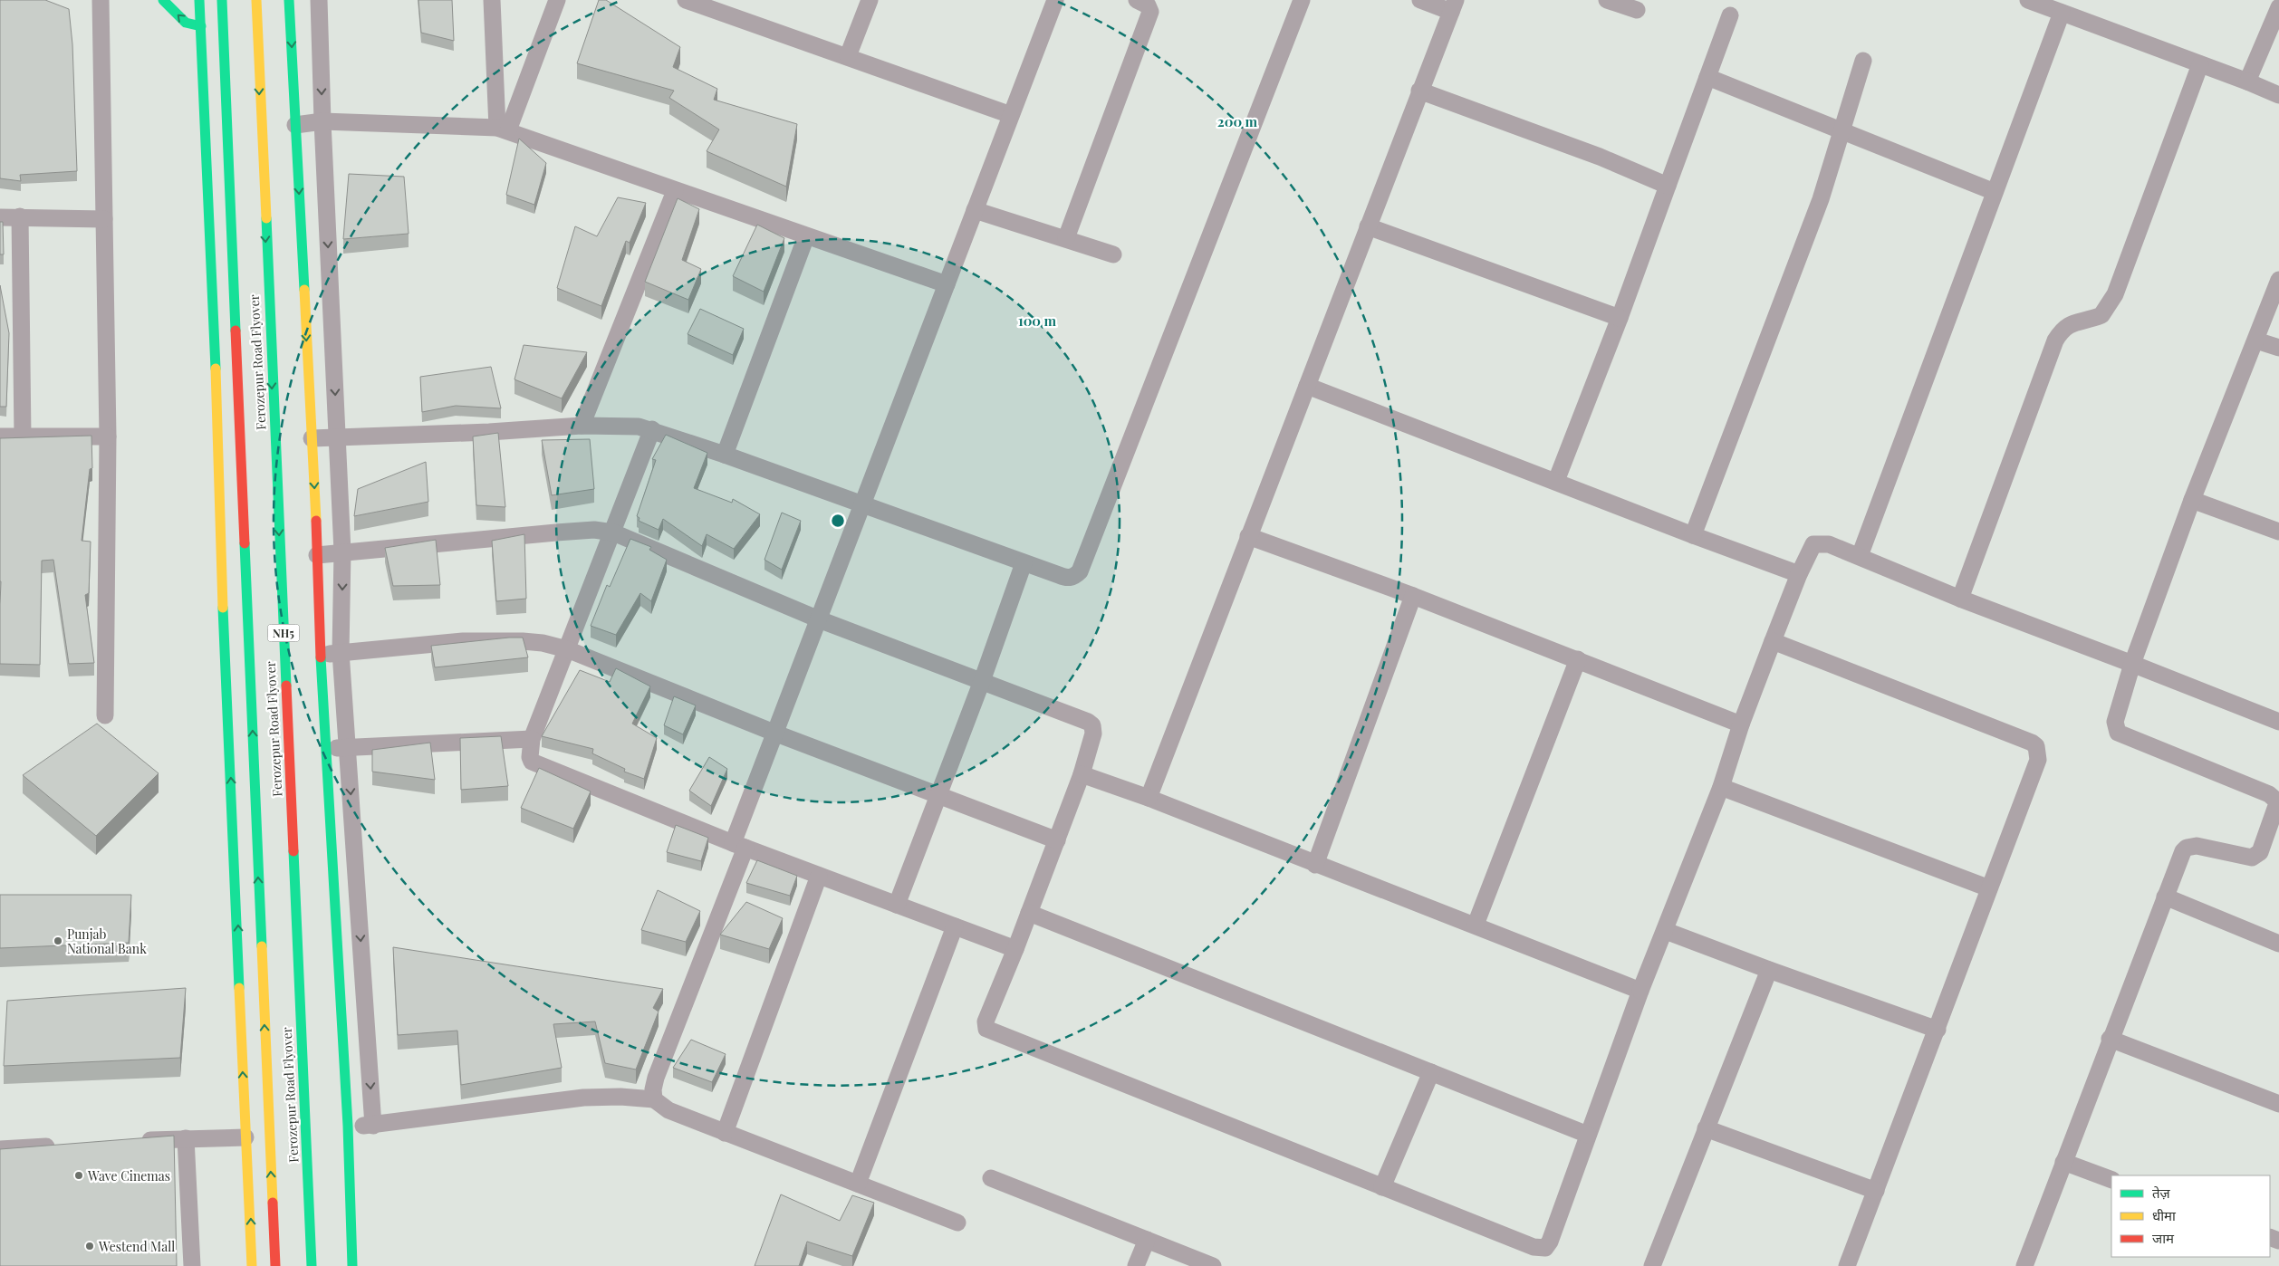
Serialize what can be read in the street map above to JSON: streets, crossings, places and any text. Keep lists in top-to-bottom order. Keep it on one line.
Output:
{"streets":{"main road":["Ferozepur Road Flyover","NH5"]},"places":["Punjab National Bank","Wave Cinemas","Westend Mall"],"legend":["तेज़","धीमा","जाम"],"rings":["200 m","100 m"]}
